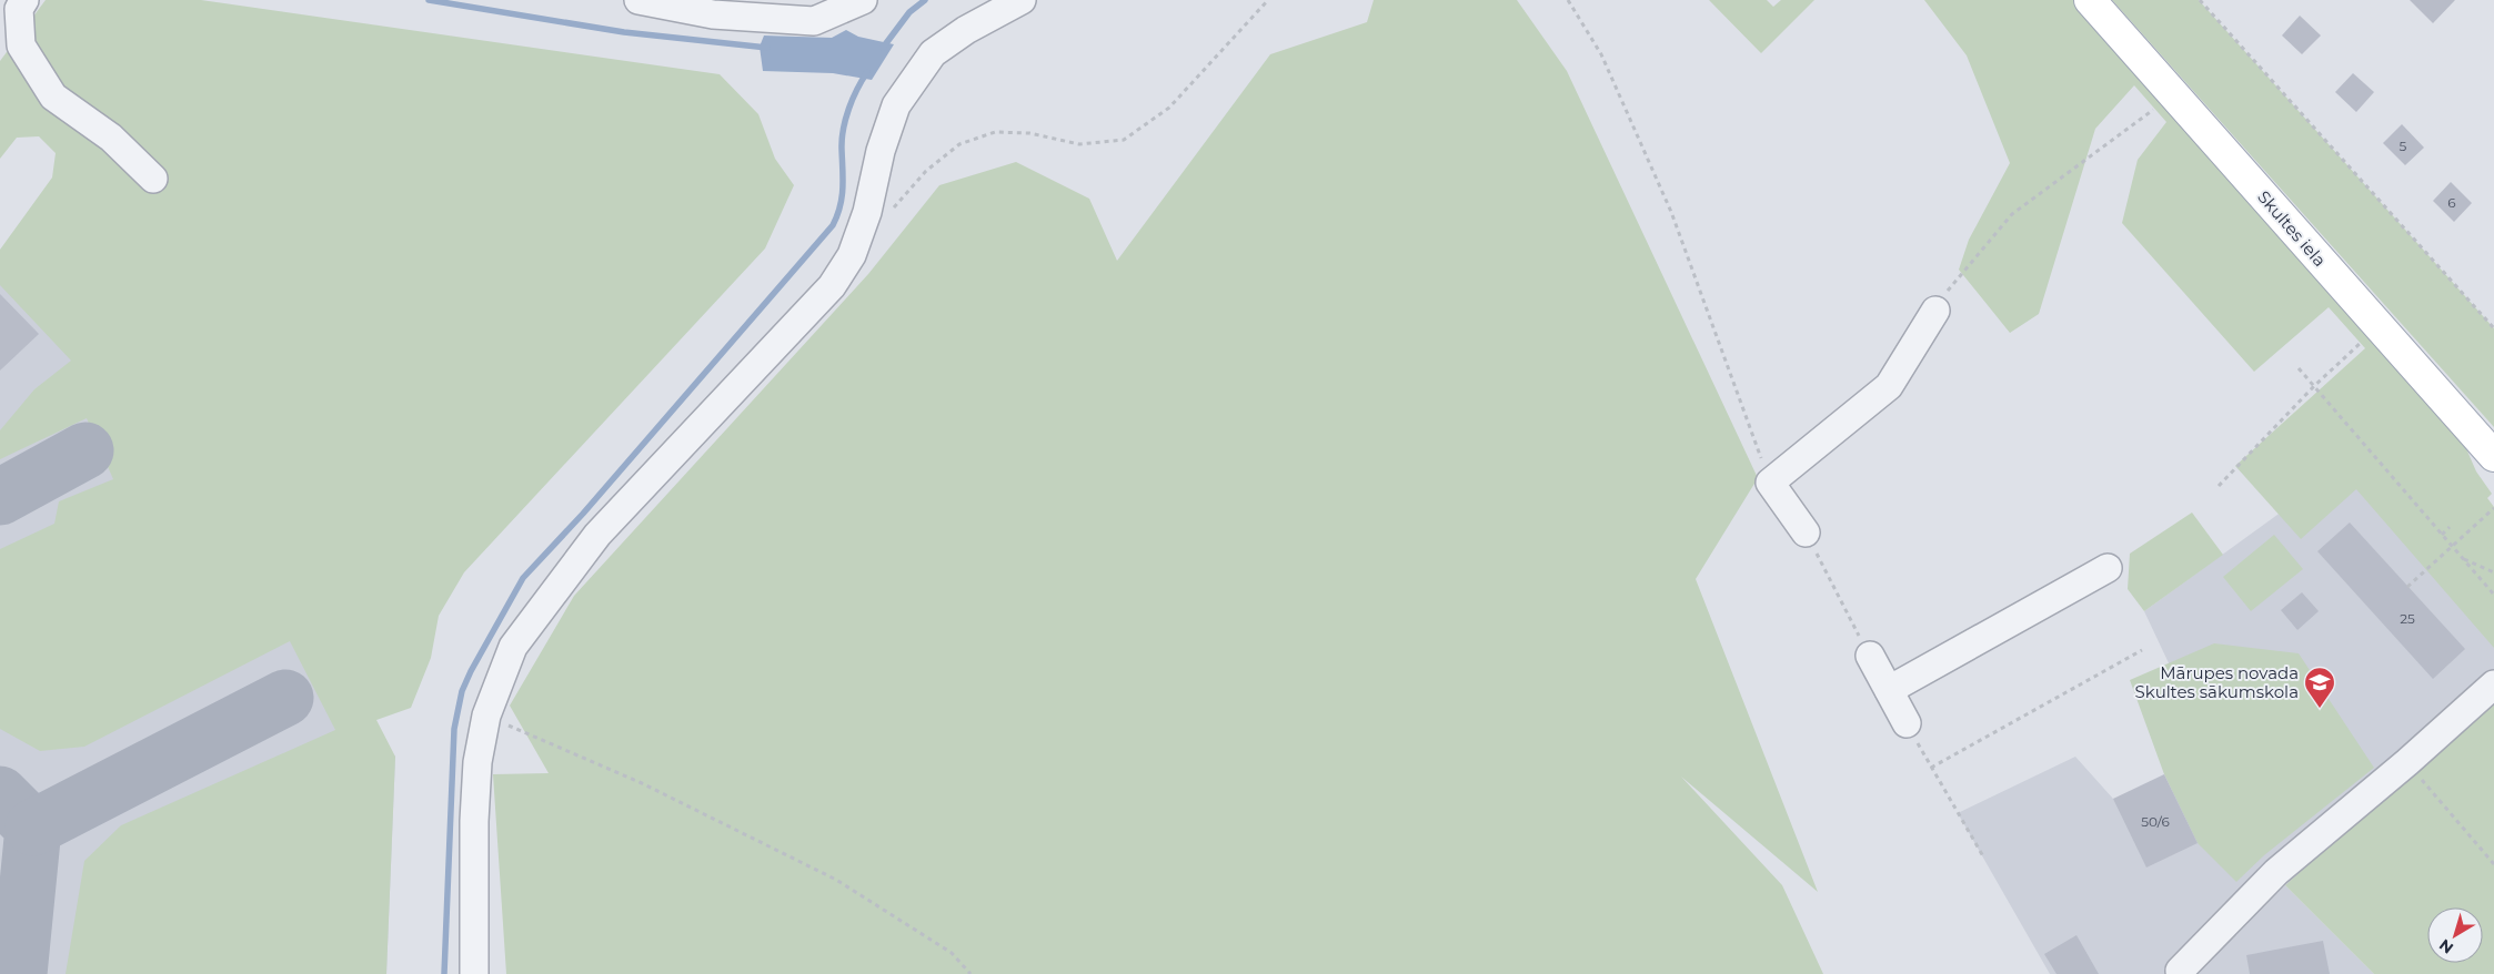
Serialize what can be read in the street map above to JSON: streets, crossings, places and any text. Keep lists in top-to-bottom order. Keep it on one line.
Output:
{"streets":{"main road":["Skultes iela"]},"places":{"school or university":["Mārupes novada Skultes sākumskola"]},"house_numbers":["5","6","25","50/6"],"north":"bottom left"}
